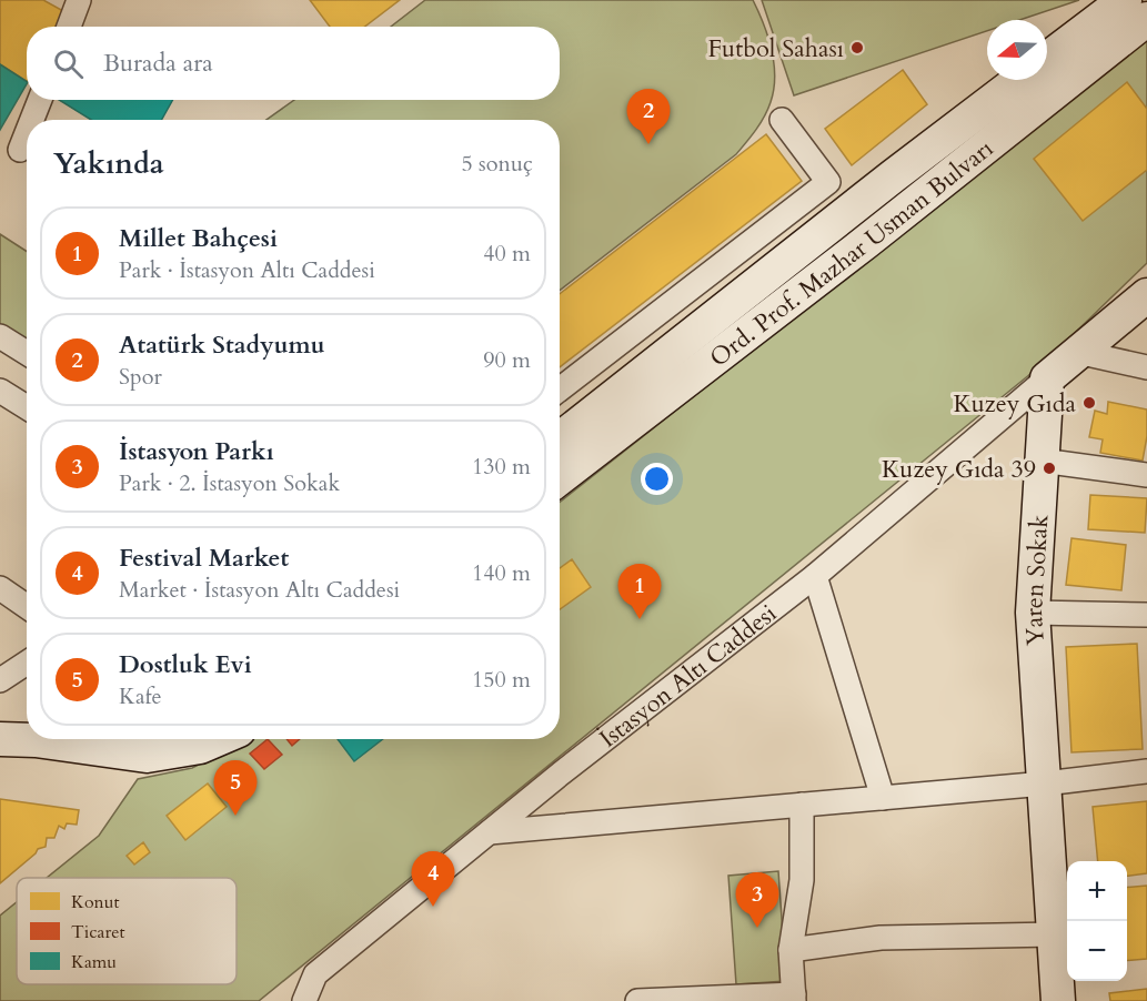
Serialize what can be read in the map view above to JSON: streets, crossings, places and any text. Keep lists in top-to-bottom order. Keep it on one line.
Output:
{"streets":{"main road":["Ord. Prof. Mazhar Usman Bulvarı","Yaren Sokak","İstasyon Altı Caddesi"]},"crossings":[["Yaren Sokak","İstasyon Altı Caddesi"]],"places":["Futbol Sahası","Kuzey Gıda","Kuzey Gıda 39"],"legend":["Konut","Ticaret","Kamu"],"north":"left","page":{"search":"Burada ara","pins":["2","1","5","4","3"],"heading":["Yakında","5 sonuç"],"list":[{"mark":"1","name":"Millet Bahçesi","note":"Park · İstasyon Altı Caddesi","value":"40 m"},{"mark":"2","name":"Atatürk Stadyumu","note":"Spor","value":"90 m"},{"mark":"3","name":"İstasyon Parkı","note":"Park · 2. İstasyon Sokak","value":"130 m"},{"mark":"4","name":"Festival Market","note":"Market · İstasyon Altı Caddesi","value":"140 m"},{"mark":"5","name":"Dostluk Evi","note":"Kafe","value":"150 m"}],"map_buttons":["+","−"]}}
